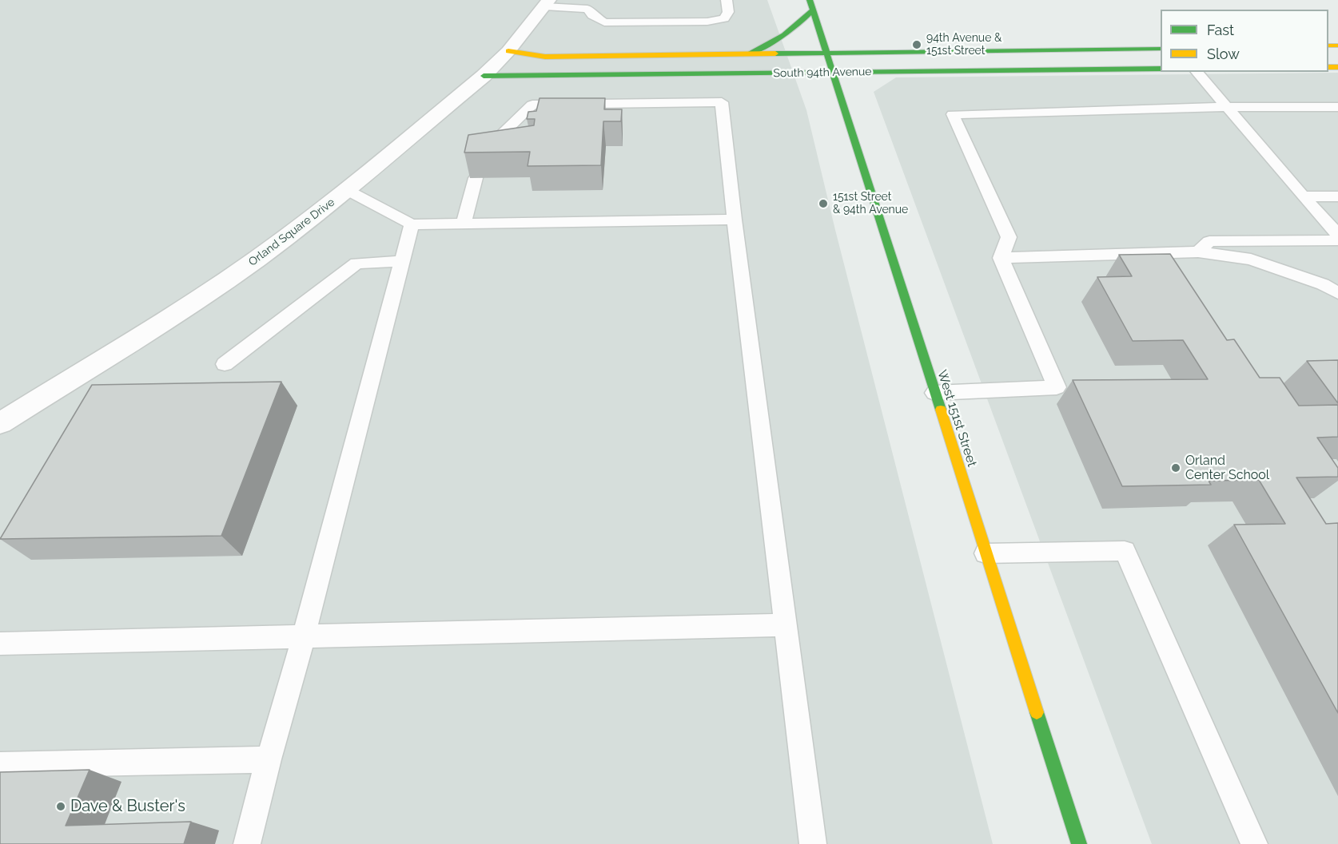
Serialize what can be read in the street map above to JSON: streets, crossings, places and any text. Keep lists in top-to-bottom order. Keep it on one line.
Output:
{"streets":{"street":["South 94th Avenue","Orland Square Drive","West 151st Street"]},"crossings":[["South 94th Avenue","Orland Square Drive"],["South 94th Avenue","West 151st Street"]],"places":["94th Avenue & 151st Street","151st Street & 94th Avenue","Orland Center School","Dave & Buster's"],"legend":["Fast","Slow"]}
